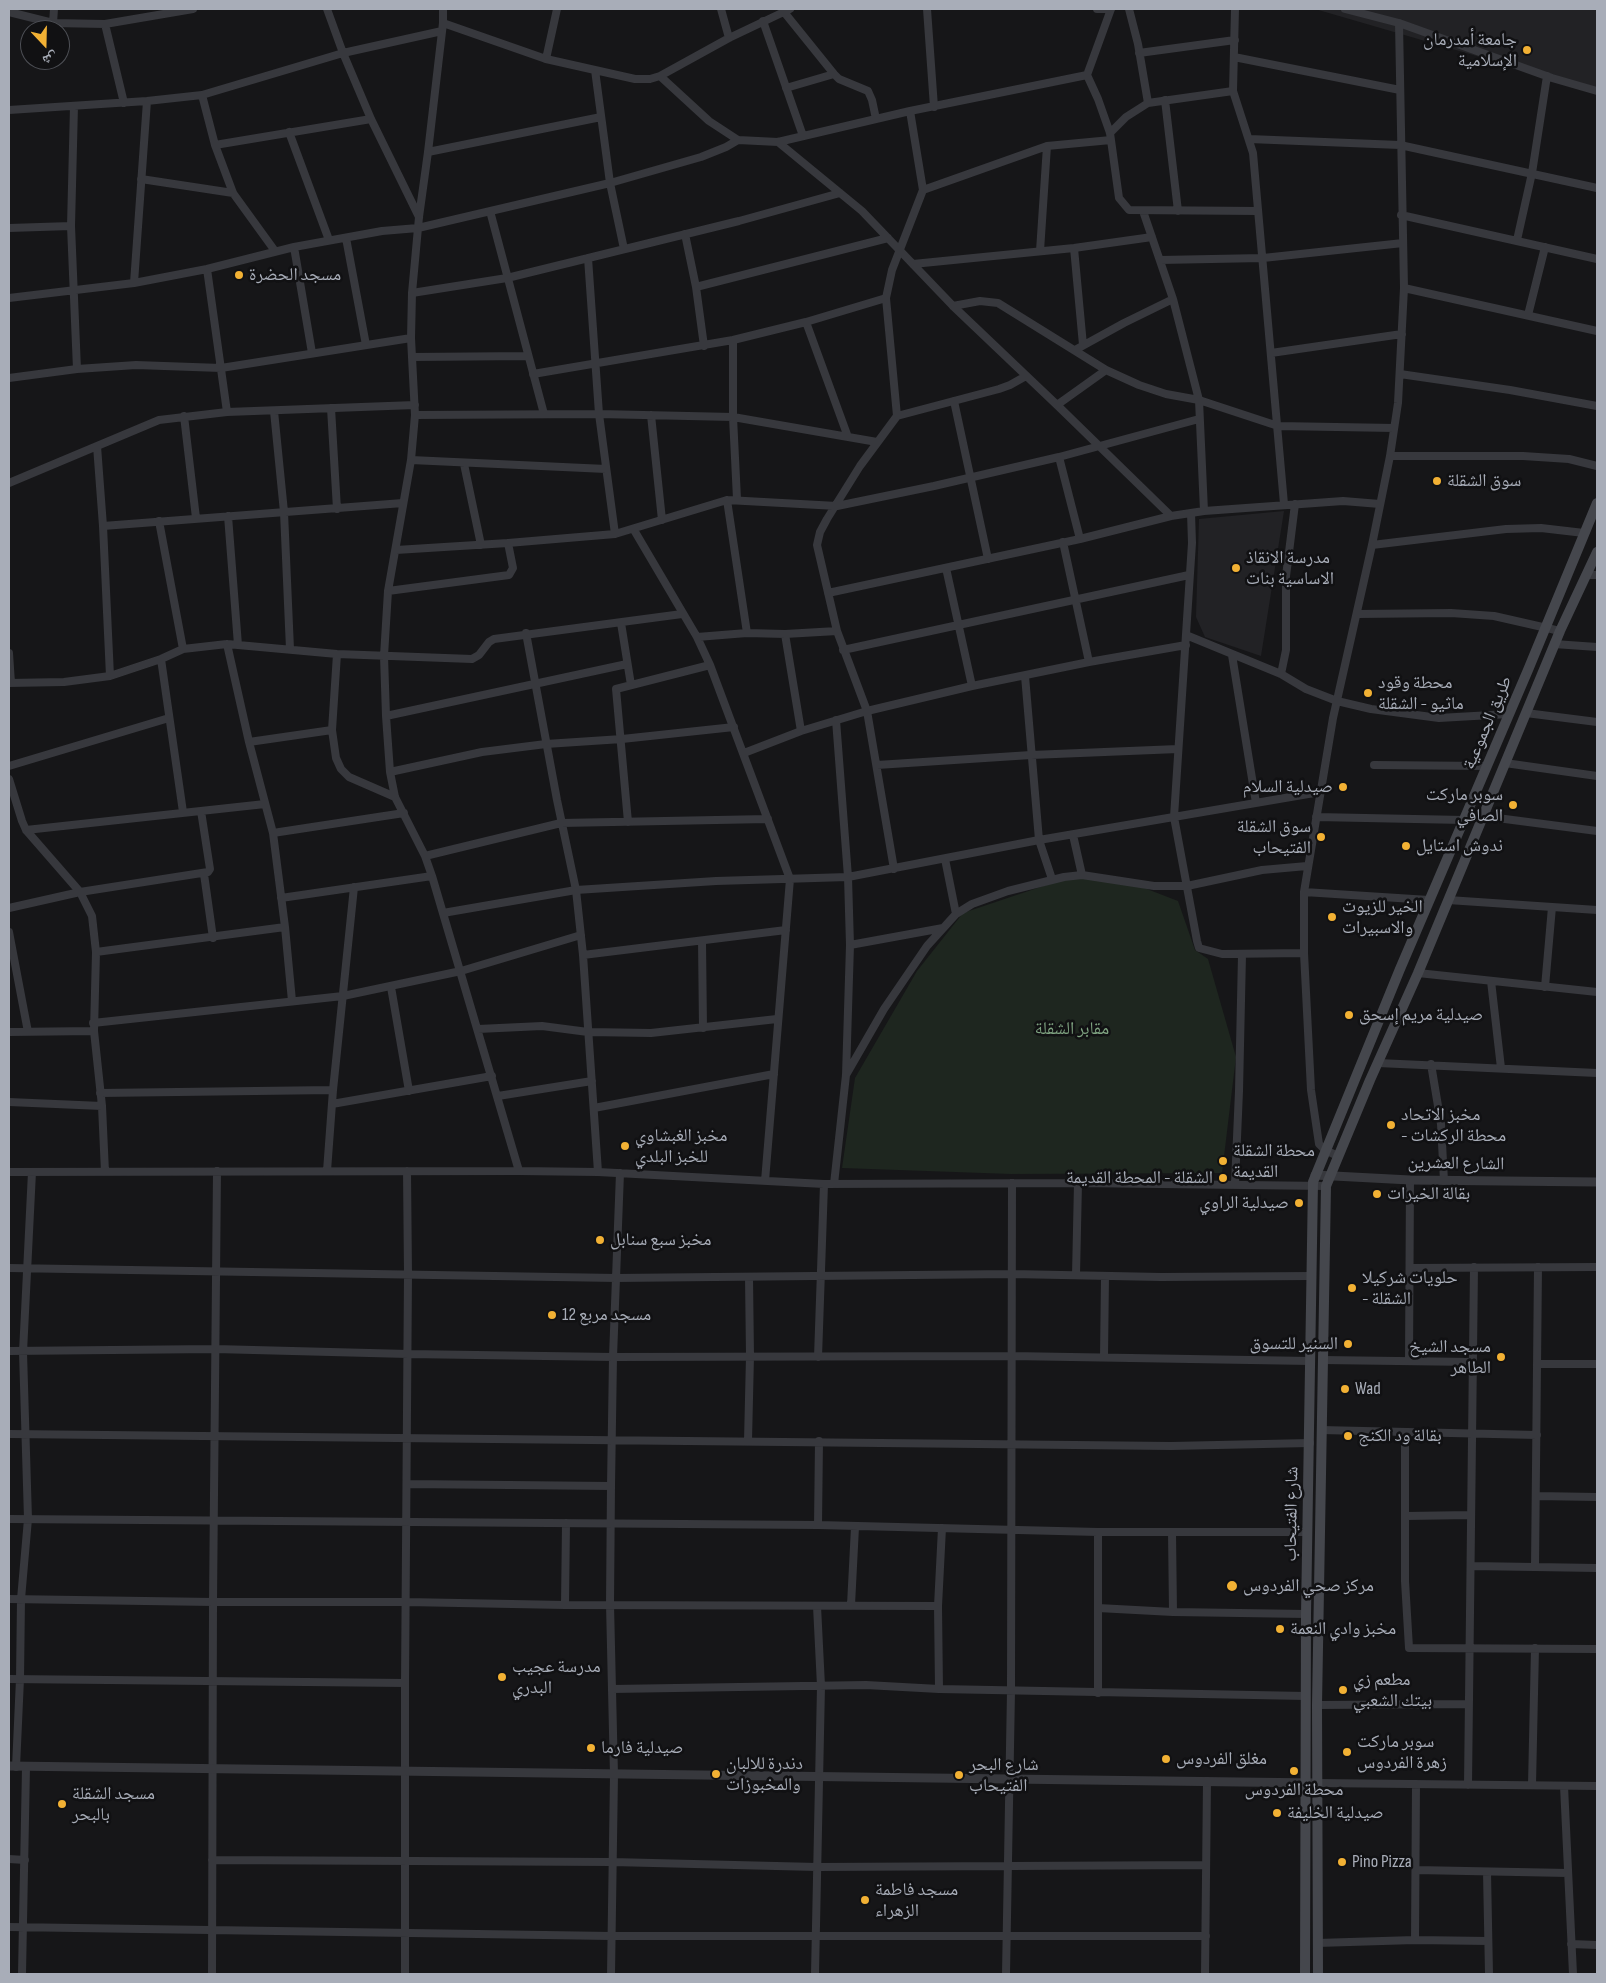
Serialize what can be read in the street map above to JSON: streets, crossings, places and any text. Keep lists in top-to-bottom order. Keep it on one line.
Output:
{"streets":{"main road":["طريق الجموعية","شارع الفتيحاب"],"street":["الشارع العشرين"]},"crossings":[["طريق الجموعية","الشارع العشرين"],["طريق الجموعية","شارع الفتيحاب"],["الشارع العشرين","شارع الفتيحاب"]],"parks":["مقابر الشقلة"],"places":["جامعة أمدرمان الإسلامية","مسجد الحضرة","سوق الشقلة","مدرسة الانقاذ الاساسية بنات","محطة وقود ماثيو - الشقلة","صيدلية السلام","سوبر ماركت الصافي","سوق الشقلة الفتيحاب","ندوش استايل","الخير للزيوت والاسبيرات","صيدلية مريم إسحق","مخبز الاتحاد - محطة الركشات","مخبز الغبشاوي للخبز البلدي","محطة الشقلة القديمة","الشقلة - المحطة القديمة","بقالة الخيرات","صيدلية الراوي","مخبز سبع سنابل","حلويات شركيلا - الشقلة","مسجد مربع 12","السنير للتسوق","مسجد الشيخ الطاهر","Wad","بقالة ود الكنج","مركز صحي الفردوس","مخبز وادي النعمة","مدرسة عجيب البدري","مطعم زي بيتك الشعبي","صيدلية فارما","سوبر ماركت زهرة الفردوس","مغلق الفردوس","محطة الفردوس","دندرة للالبان والمخبوزات","شارع البحر الفتيحاب","مسجد الشقلة بالبحر","صيدلية الخليفة","Pino Pizza","مسجد فاطمة الزهراء"],"north":"bottom"}
